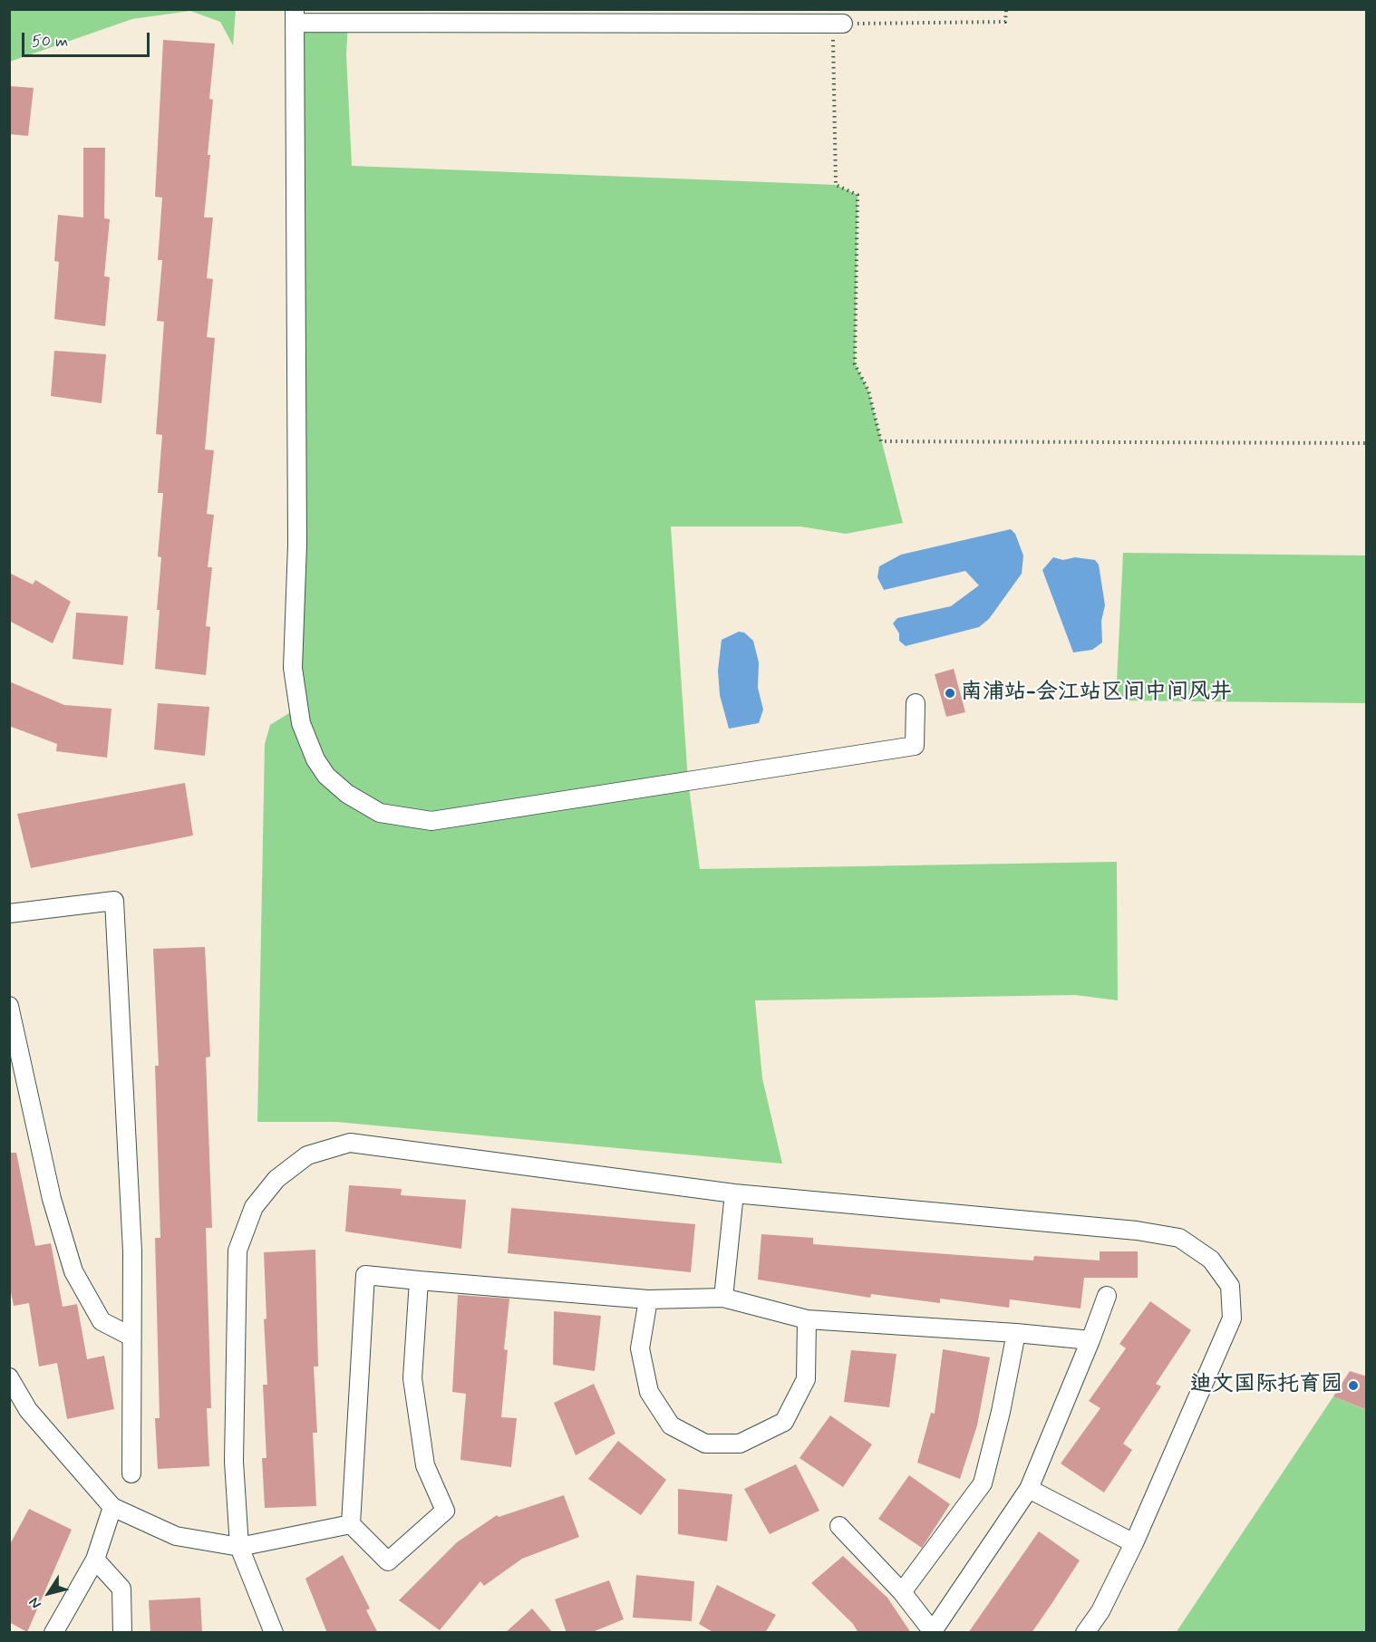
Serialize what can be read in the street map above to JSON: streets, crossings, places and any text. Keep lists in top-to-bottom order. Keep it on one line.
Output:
{"places":["南浦站-会江站区间中间风井","迪文国际托育园"],"scale_bar":"50 m","north":"bottom left"}
